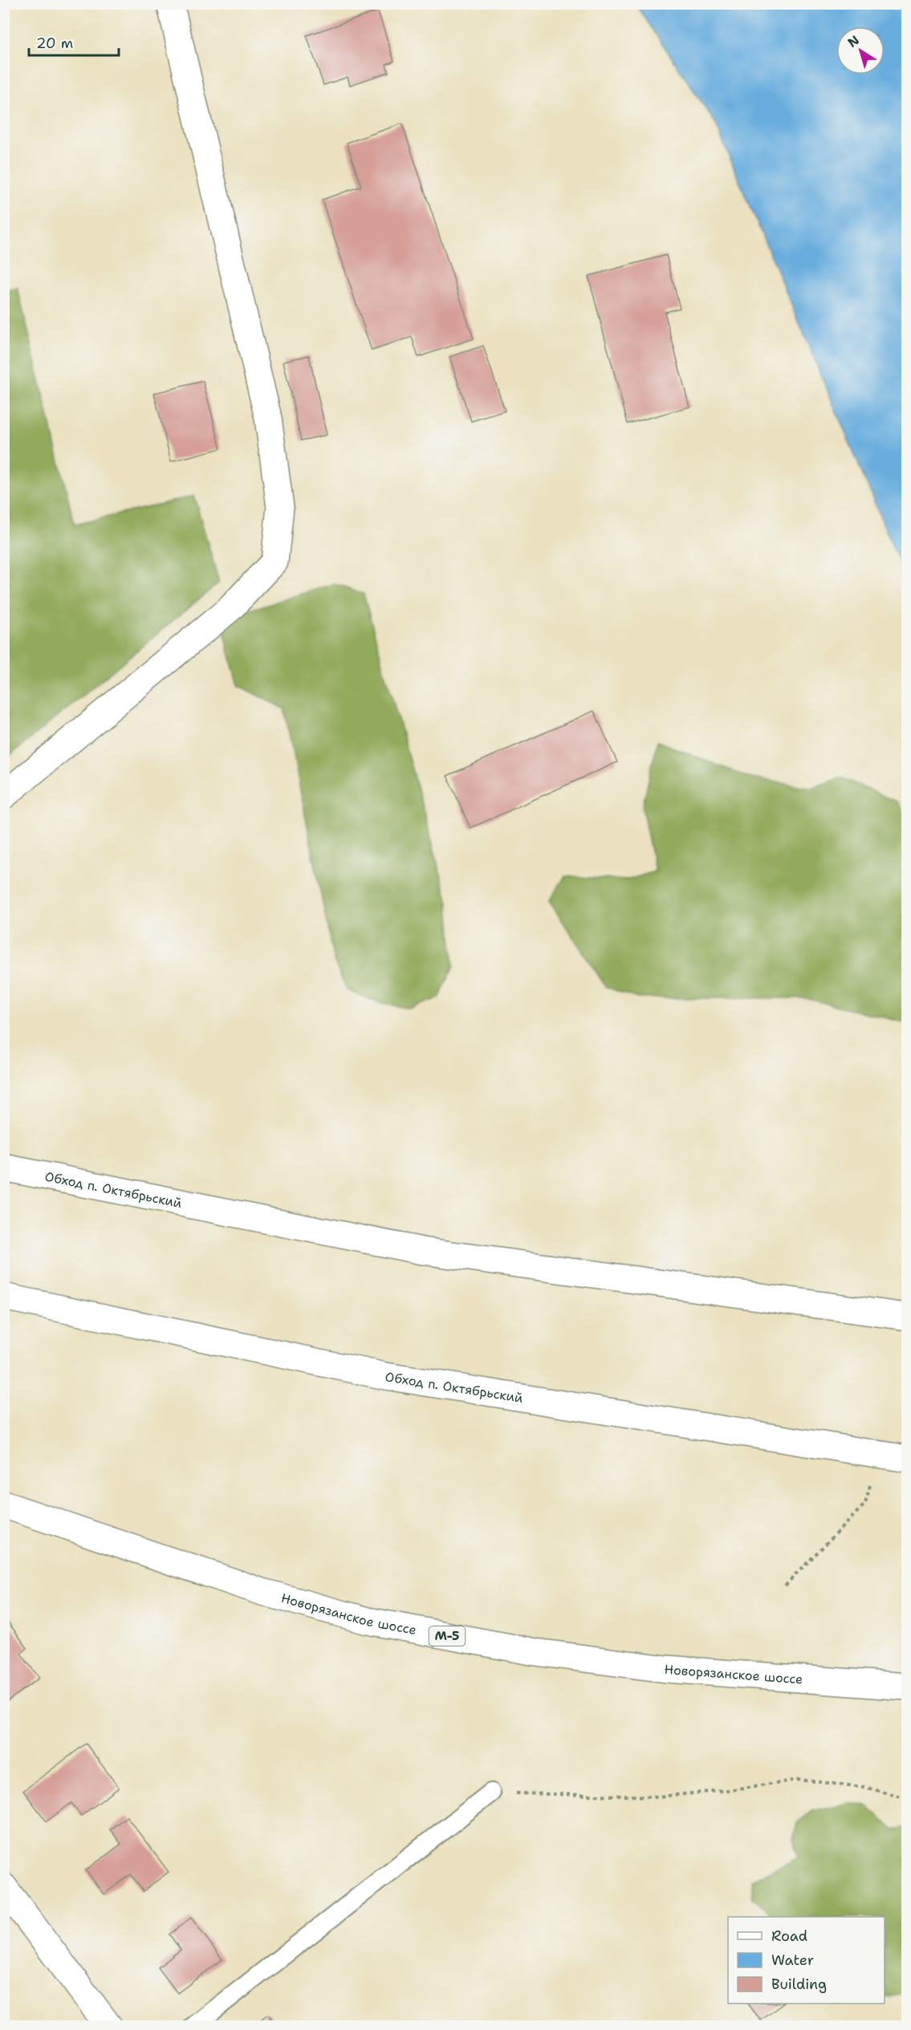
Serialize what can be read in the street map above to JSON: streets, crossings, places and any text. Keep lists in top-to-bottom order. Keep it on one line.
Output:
{"streets":{"main road":["Обход п. Октябрьский","Новорязанское шоссе","М-5"]},"legend":["Road","Water","Building"],"scale_bar":"20 m","north":"top left"}
